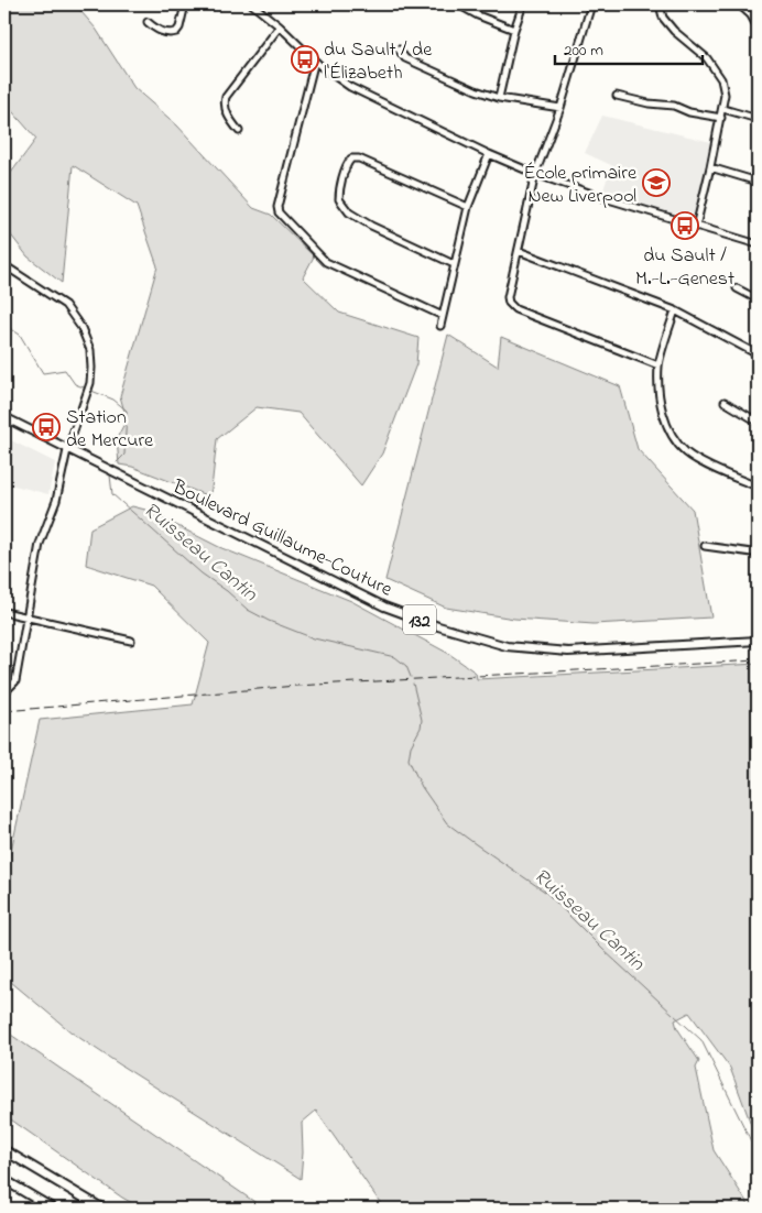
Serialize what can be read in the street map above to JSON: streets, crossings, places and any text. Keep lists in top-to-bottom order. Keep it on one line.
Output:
{"streets":{"main road":["Boulevard Guillaume-Couture","132"]},"water":["Ruisseau Cantin"],"places":{"bus stop":["du Sault / de l'Élizabeth","du Sault / M.-L.-Genest","Station de Mercure"],"school or university":["École primaire New Liverpool"]},"scale_bar":"200 m"}
